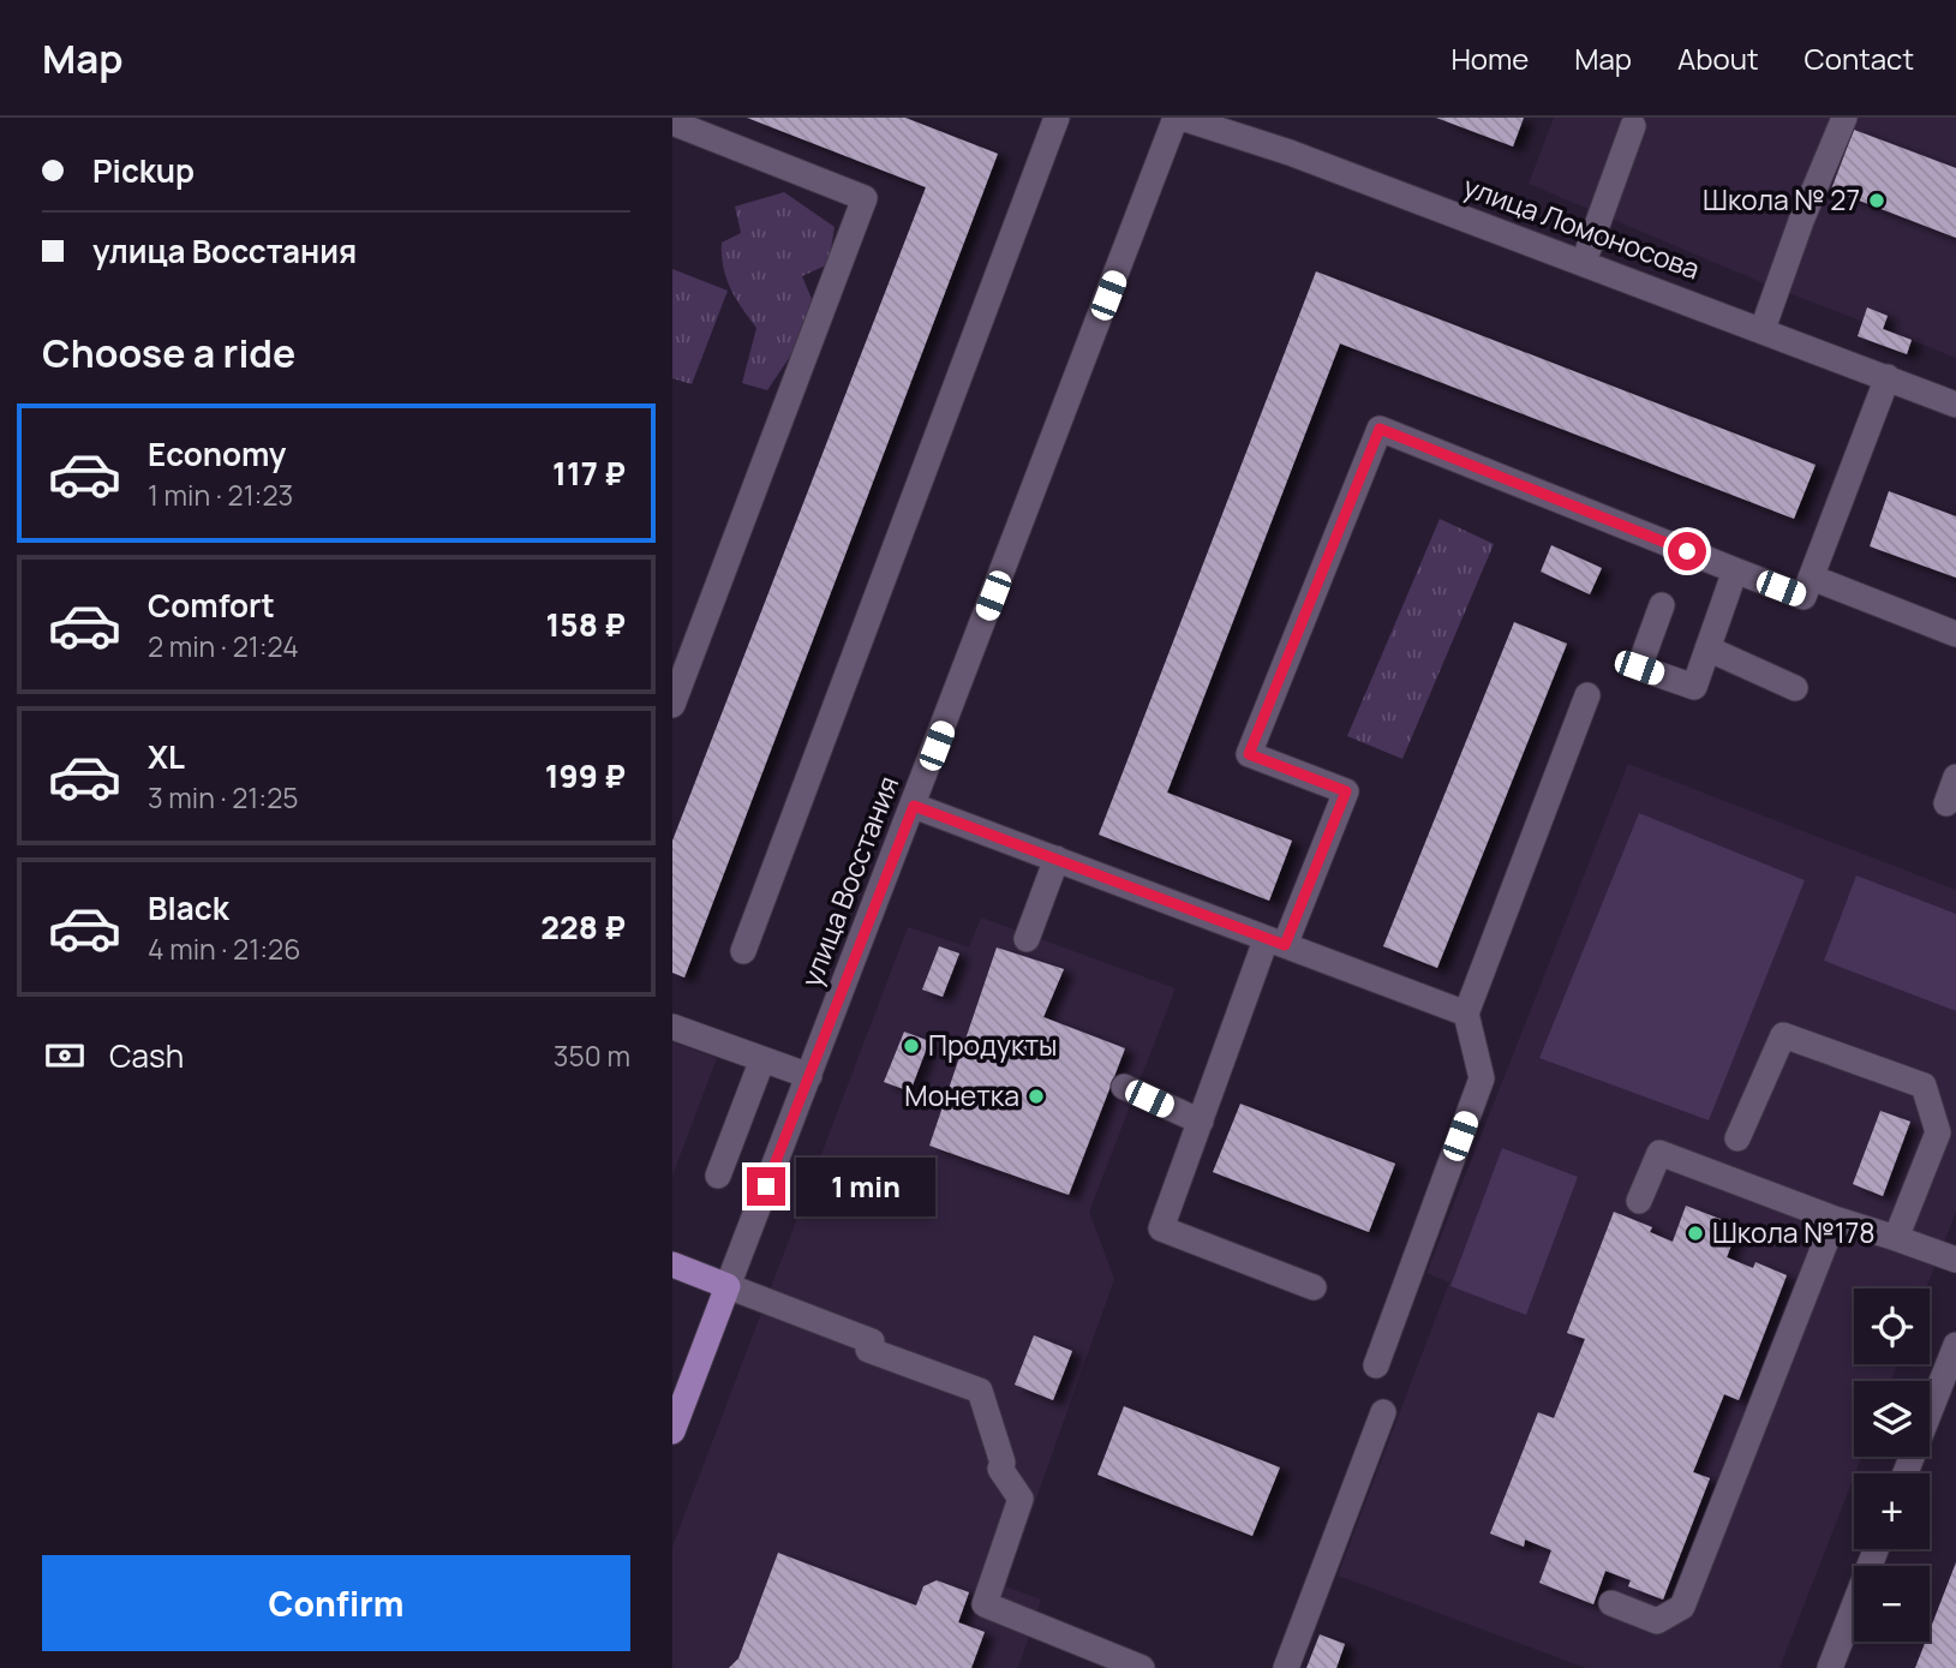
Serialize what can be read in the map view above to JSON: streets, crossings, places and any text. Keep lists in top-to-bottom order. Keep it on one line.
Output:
{"streets":{"main road":["улица Восстания"],"street":["улица Ломоносова"]},"crossings":[["улица Ломоносова","улица Восстания"]],"places":["Школа № 27","Продукты","Монетка","Школа №178"],"page":{"header":"Map","nav":["Home","Map","About","Contact"],"banner":["Pickup","улица Восстания"],"heading":"Choose a ride","list":[{"name":"Economy","note":"1 min · 21:23","value":"117 ₽"},{"name":"Comfort","note":"2 min · 21:24","value":"158 ₽"},{"name":"XL","note":"3 min · 21:25","value":"199 ₽"},{"name":"Black","note":"4 min · 21:26","value":"228 ₽"}],"pay":["Cash","350 m"],"bubble":"1 min","map_buttons":["+","−"],"buttons":"Confirm"}}
